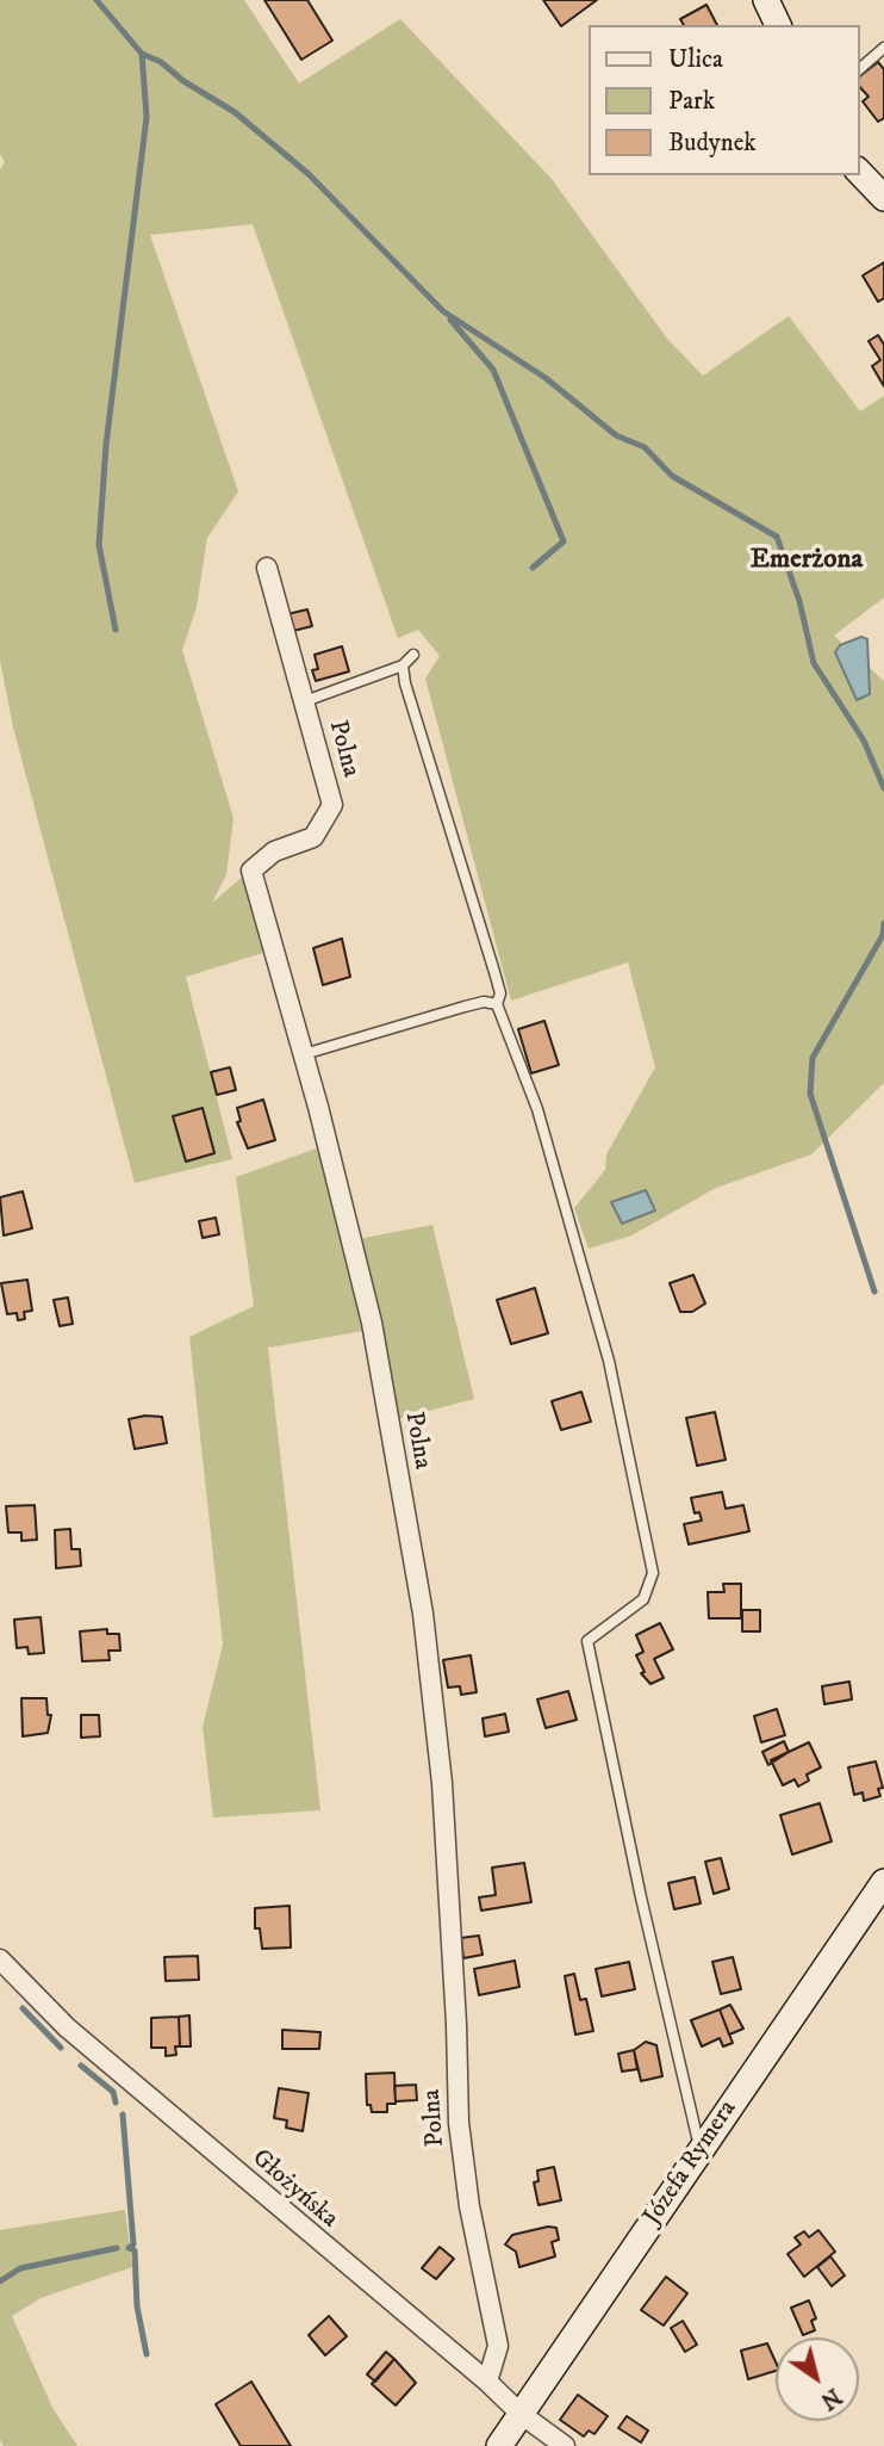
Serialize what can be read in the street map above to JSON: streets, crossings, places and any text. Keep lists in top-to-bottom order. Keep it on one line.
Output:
{"streets":{"street":["Polna","Józefa Rymera","Głożyńska"]},"crossings":[["Polna","Głożyńska"],["Józefa Rymera","Głożyńska"]],"districts":["Emerżona"],"legend":["Ulica","Park","Budynek"],"north":"bottom right"}
